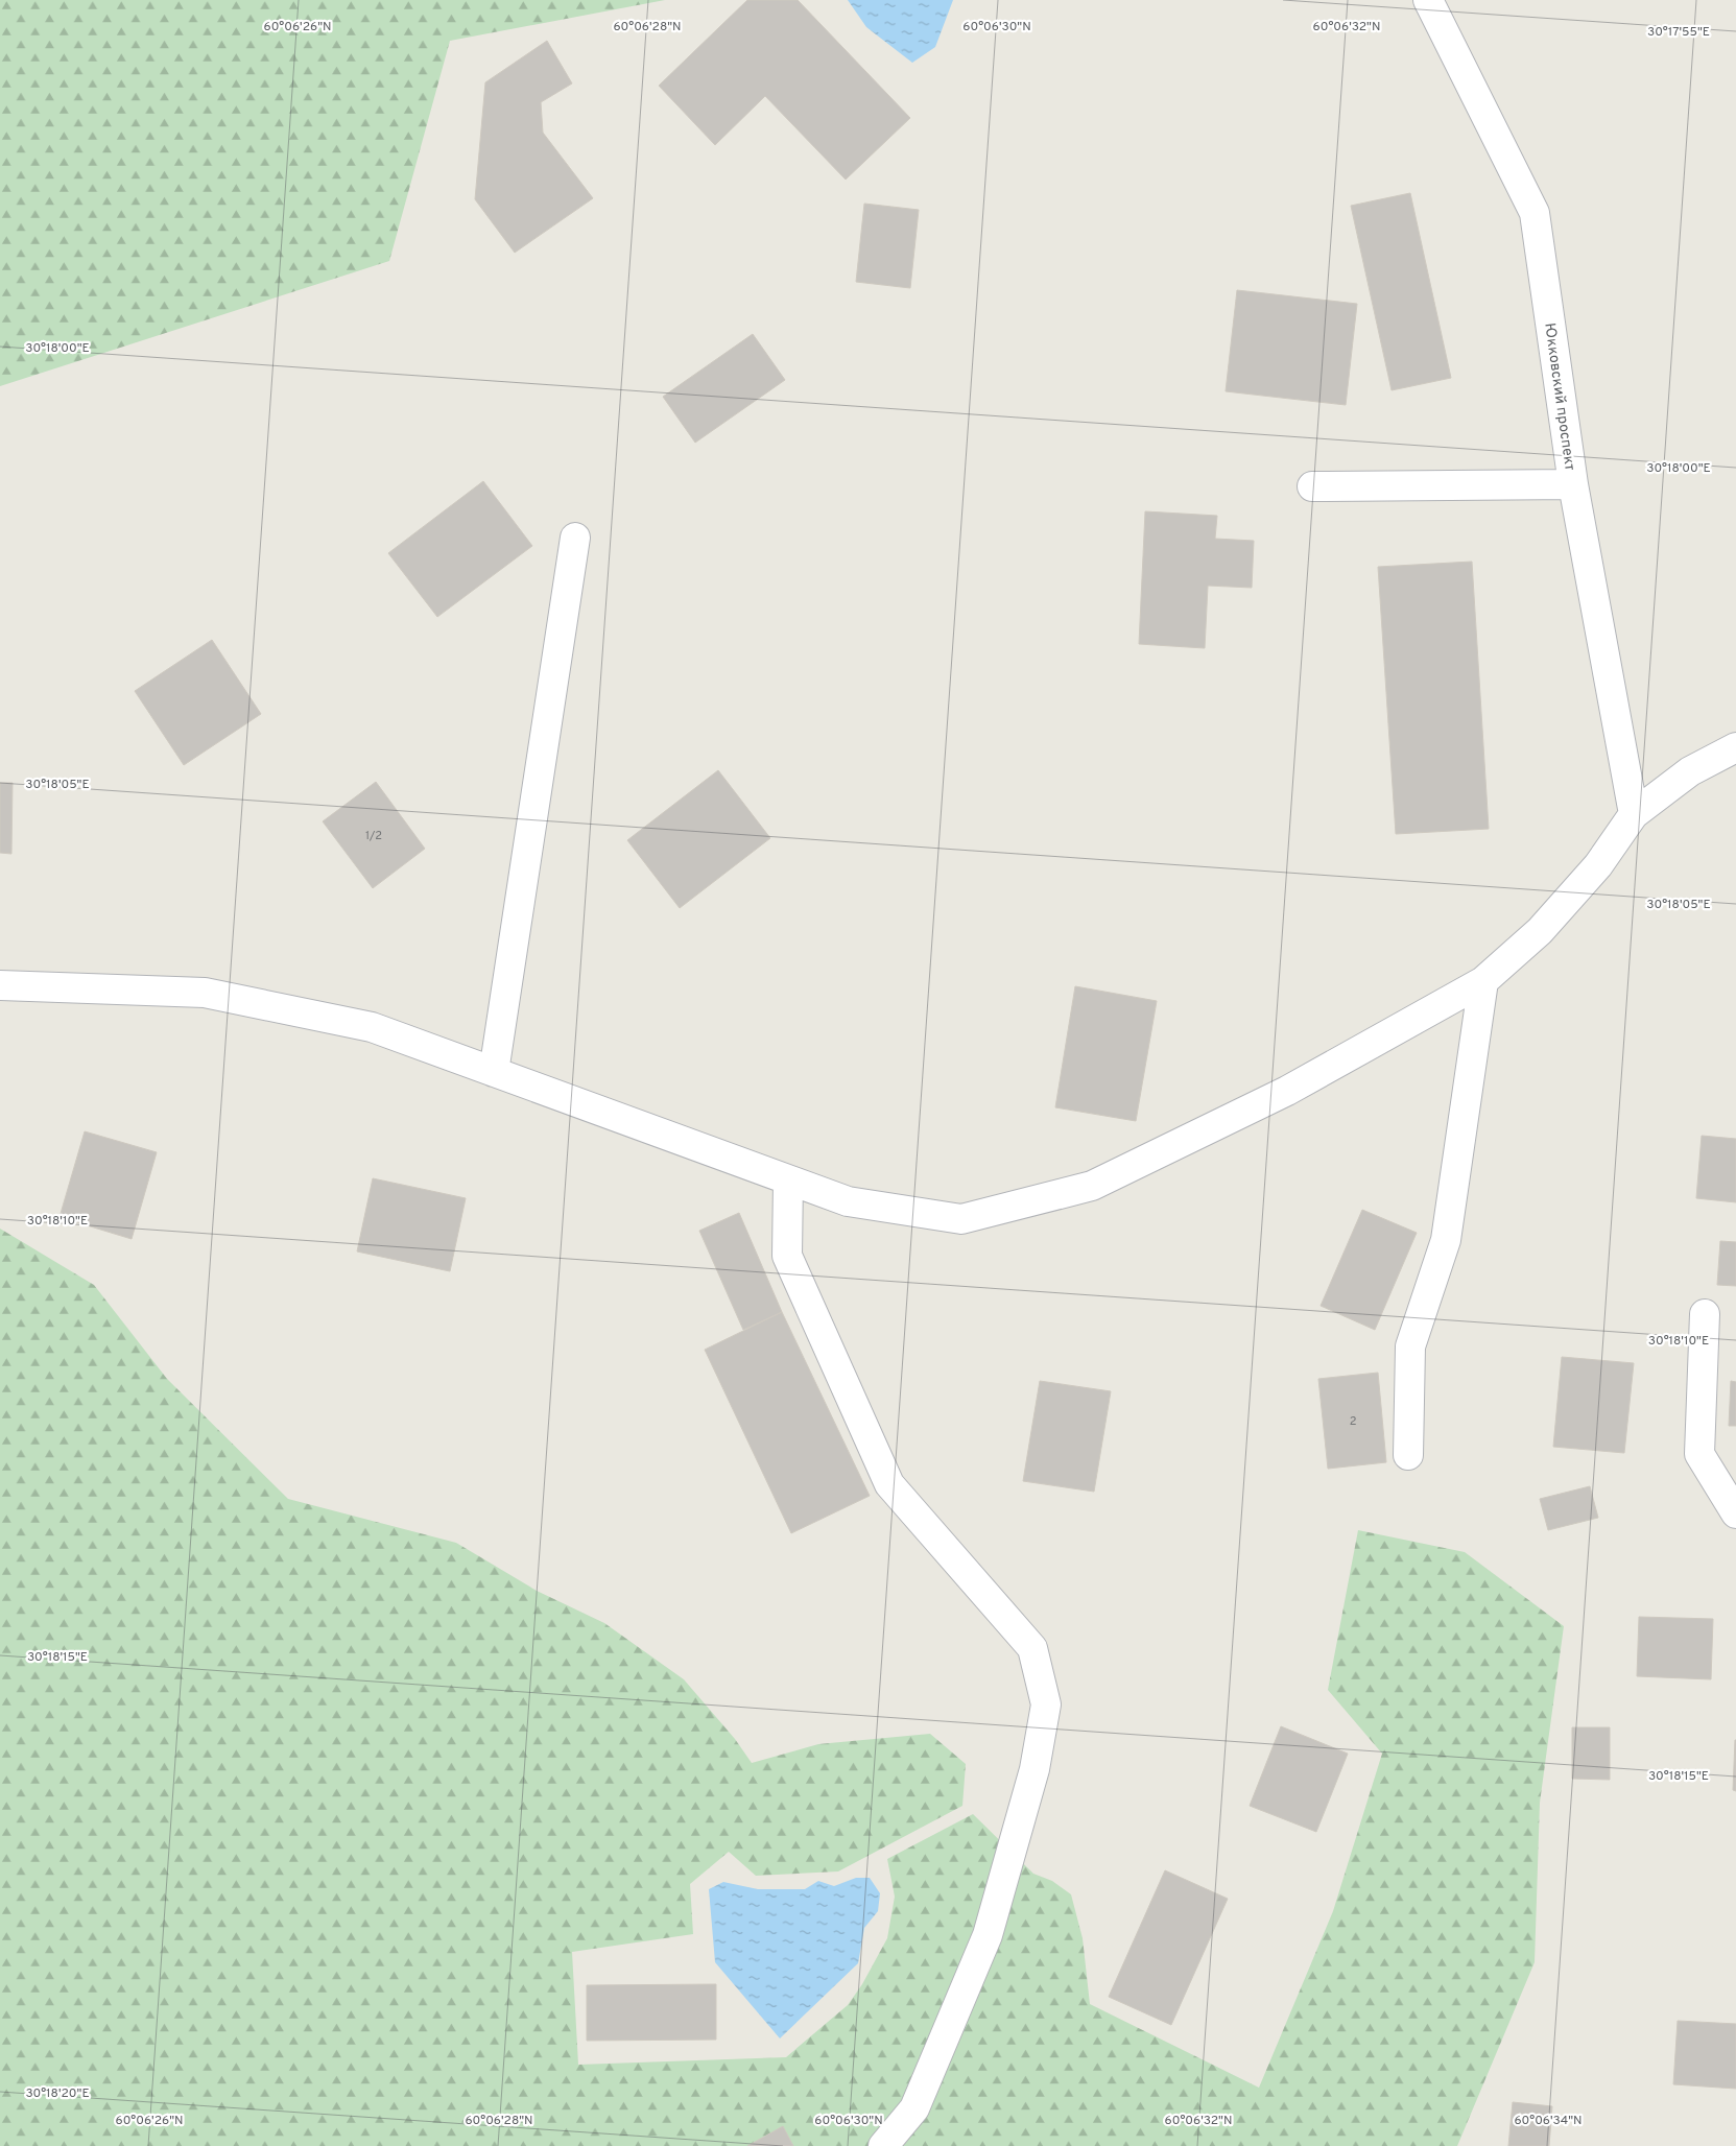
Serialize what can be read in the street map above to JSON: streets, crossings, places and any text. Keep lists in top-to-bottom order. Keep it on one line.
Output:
{"streets":{"street":["Юкковский проспект"]},"house_numbers":["1/2","2"],"coordinates":["60°06'26\"N","60°06'28\"N","60°06'30\"N","60°06'32\"N","30°17'55\"E","30°18'00\"E","30°18'05\"E","30°18'10\"E","30°18'15\"E","30°18'20\"E","60°06'34\"N"]}
